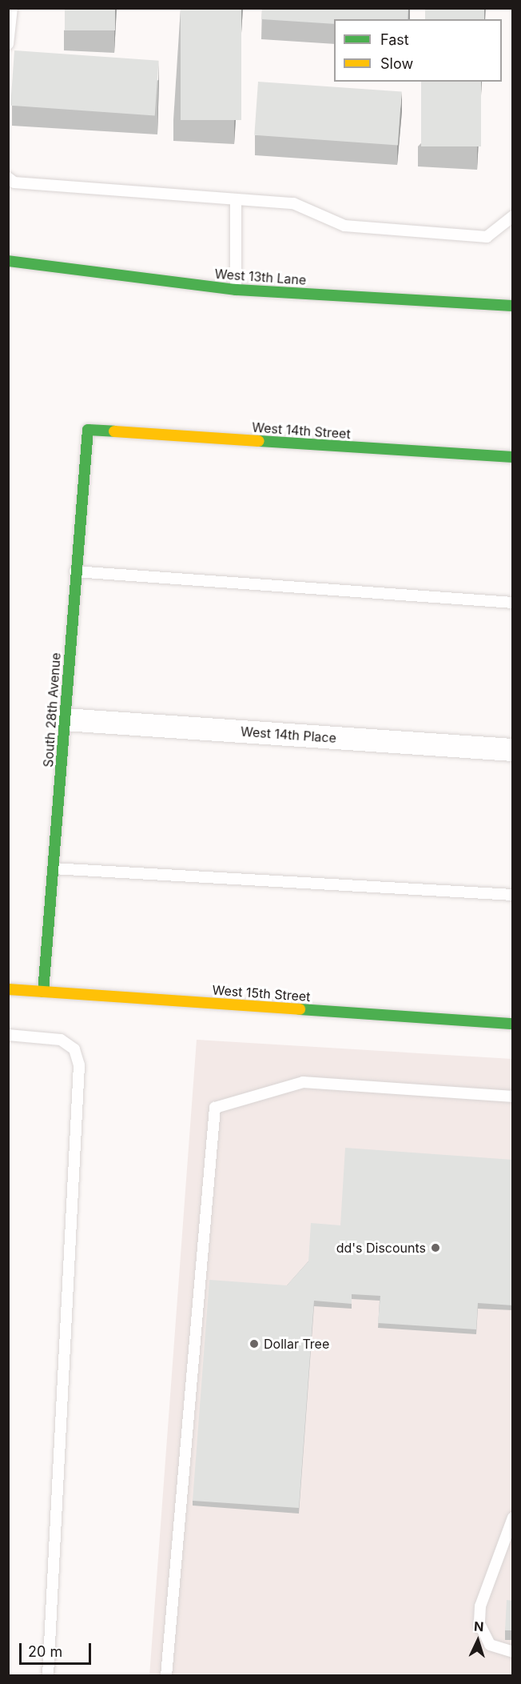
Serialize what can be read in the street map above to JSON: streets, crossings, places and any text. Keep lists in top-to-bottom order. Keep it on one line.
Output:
{"streets":{"street":["West 13th Lane","West 14th Street","South 28th Avenue","West 14th Place","West 15th Street"]},"crossings":[["West 14th Street","South 28th Avenue"],["South 28th Avenue","West 14th Place"],["South 28th Avenue","West 15th Street"]],"places":["dd's Discounts","Dollar Tree"],"legend":["Fast","Slow"],"scale_bar":"20 m","north":"top"}
